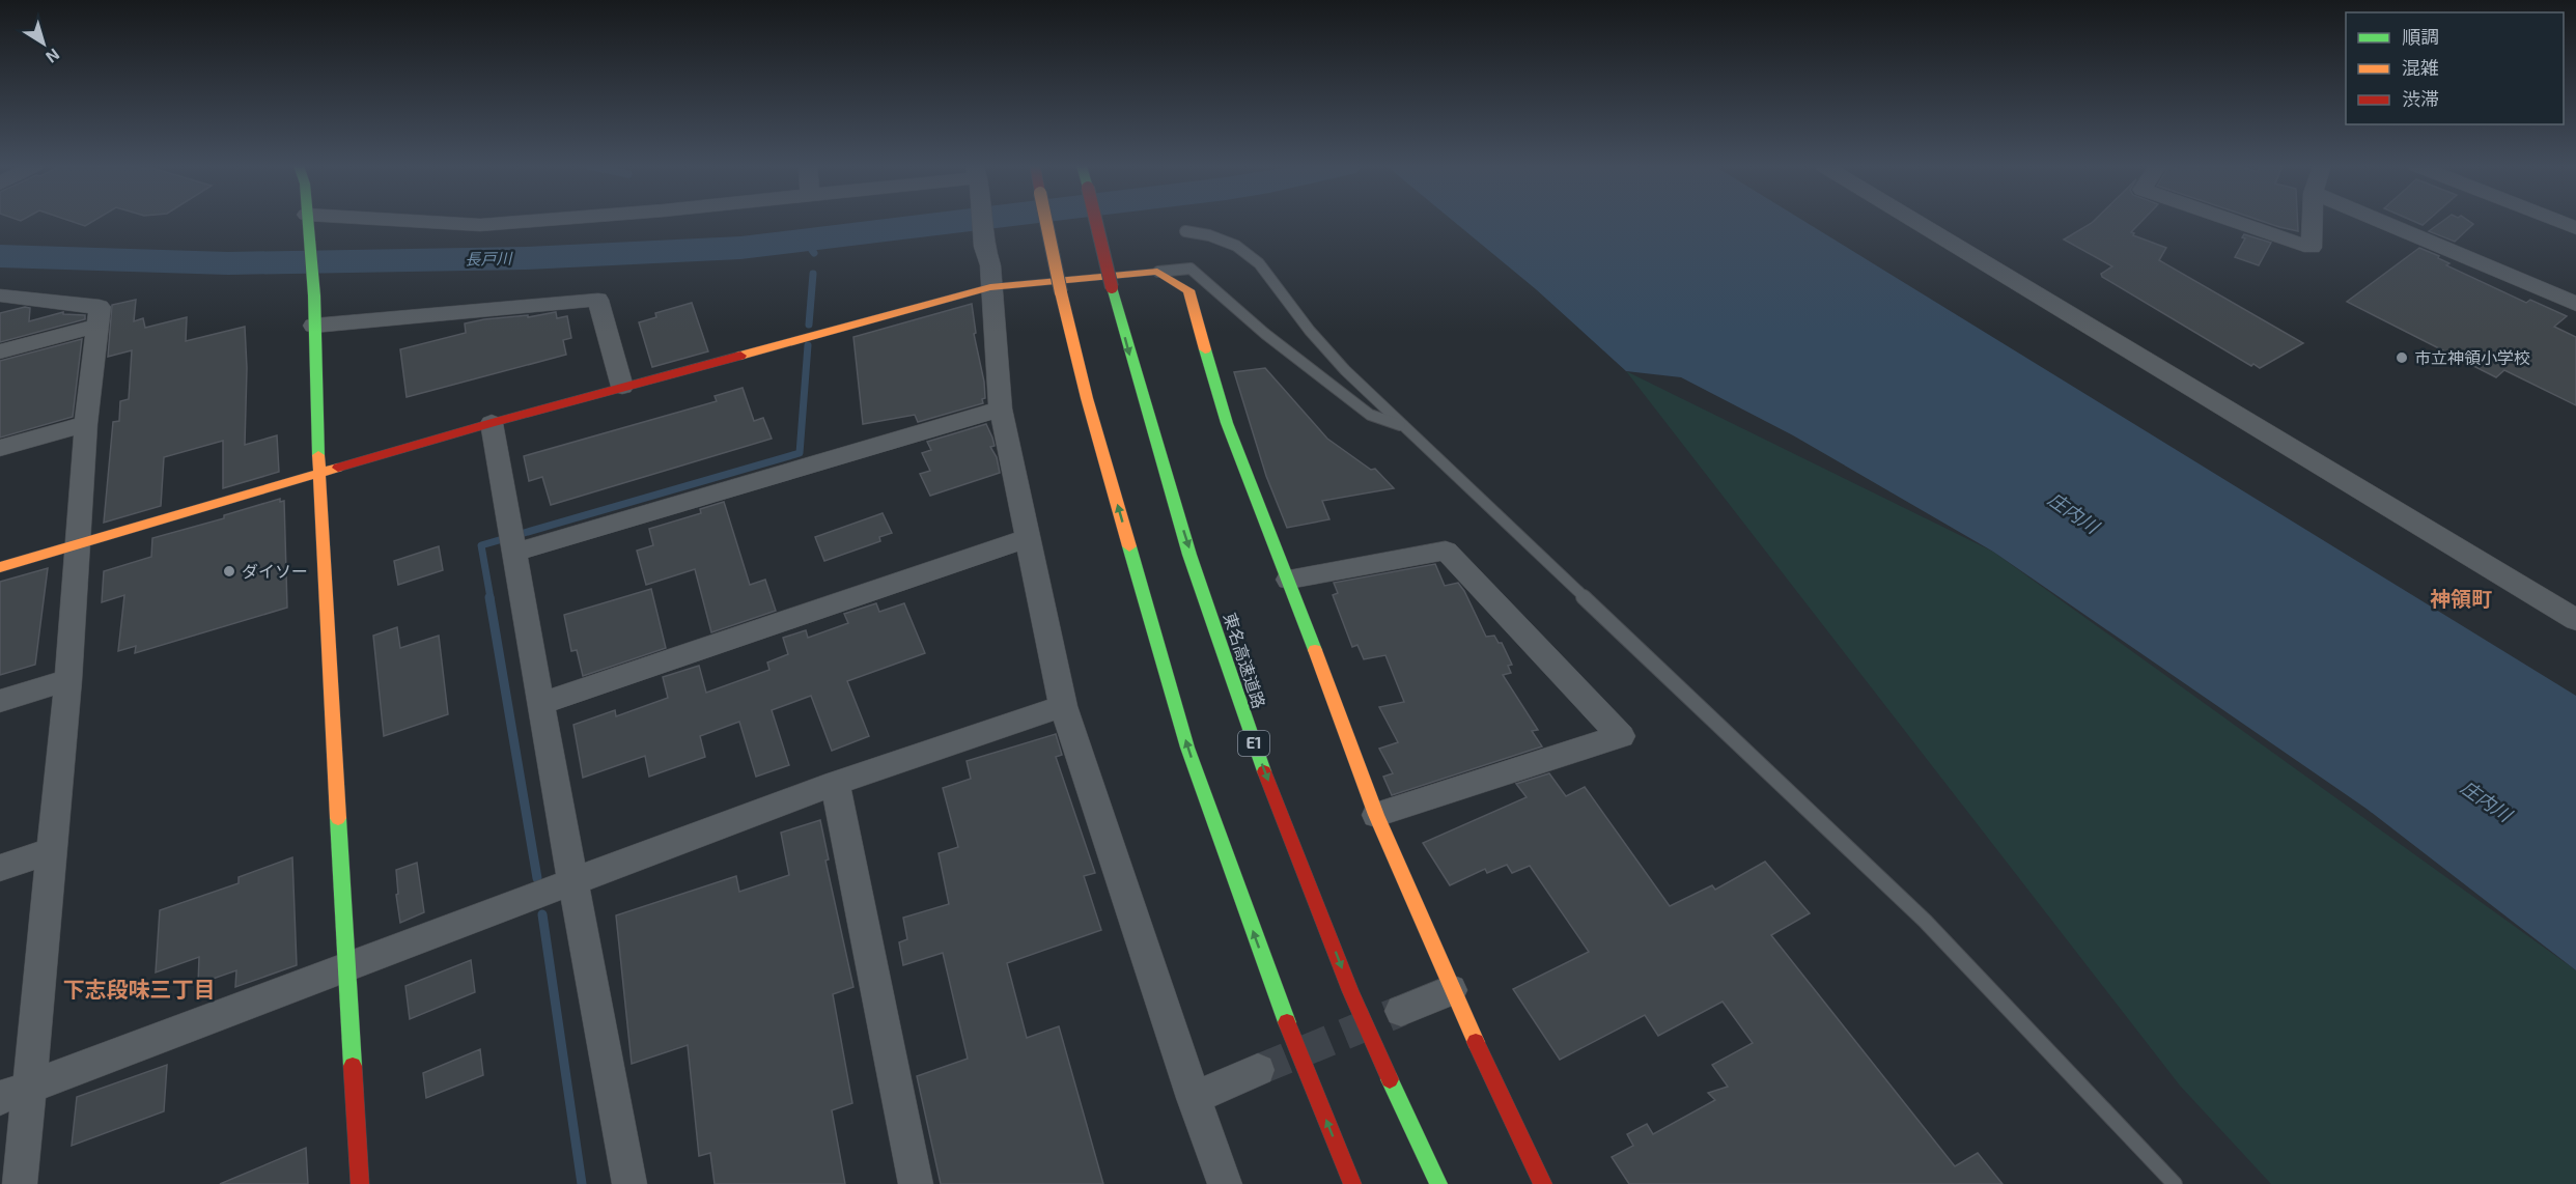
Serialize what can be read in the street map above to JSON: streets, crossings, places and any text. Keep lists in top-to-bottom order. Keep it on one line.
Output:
{"streets":{"main road":["東名高速道路","E1"]},"districts":["神領町","下志段味三丁目"],"water":["長戸川","庄内川"],"places":["市立神領小学校","ダイソー"],"legend":["順調","混雑","渋滞"],"north":"bottom right"}
